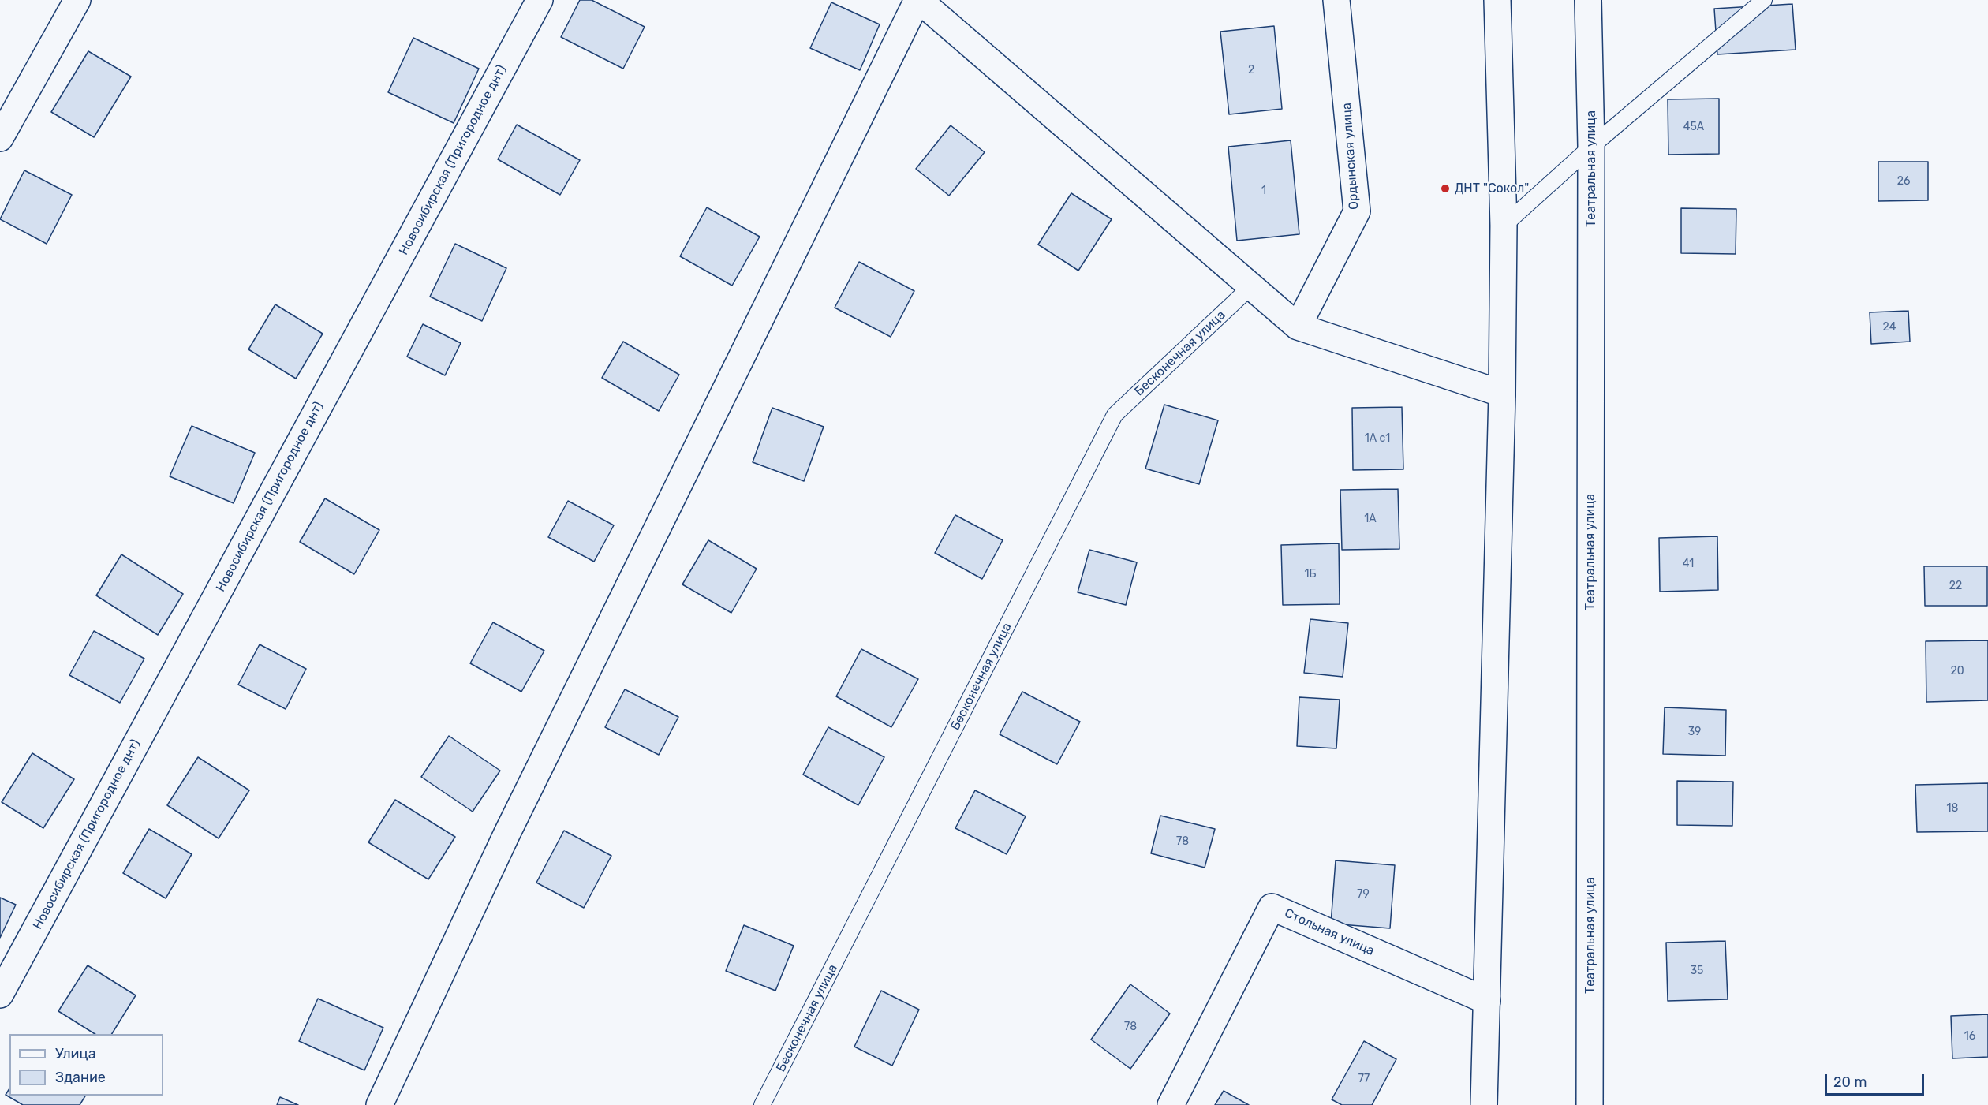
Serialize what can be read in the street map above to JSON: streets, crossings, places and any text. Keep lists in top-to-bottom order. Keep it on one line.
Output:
{"streets":{"street":["Ордынская улица","Новосибирская (Пригородное днт)","Театральная улица","Стольная улица"],"lane":["Бесконечная улица"]},"places":["ДНТ \"Сокол\""],"house_numbers":["2","45А","26","1","24","1А с1","1А","41","1Б","22","20","39","18","78","79","35","78","16","77"],"legend":["Улица","Здание"],"scale_bar":"20 m"}
